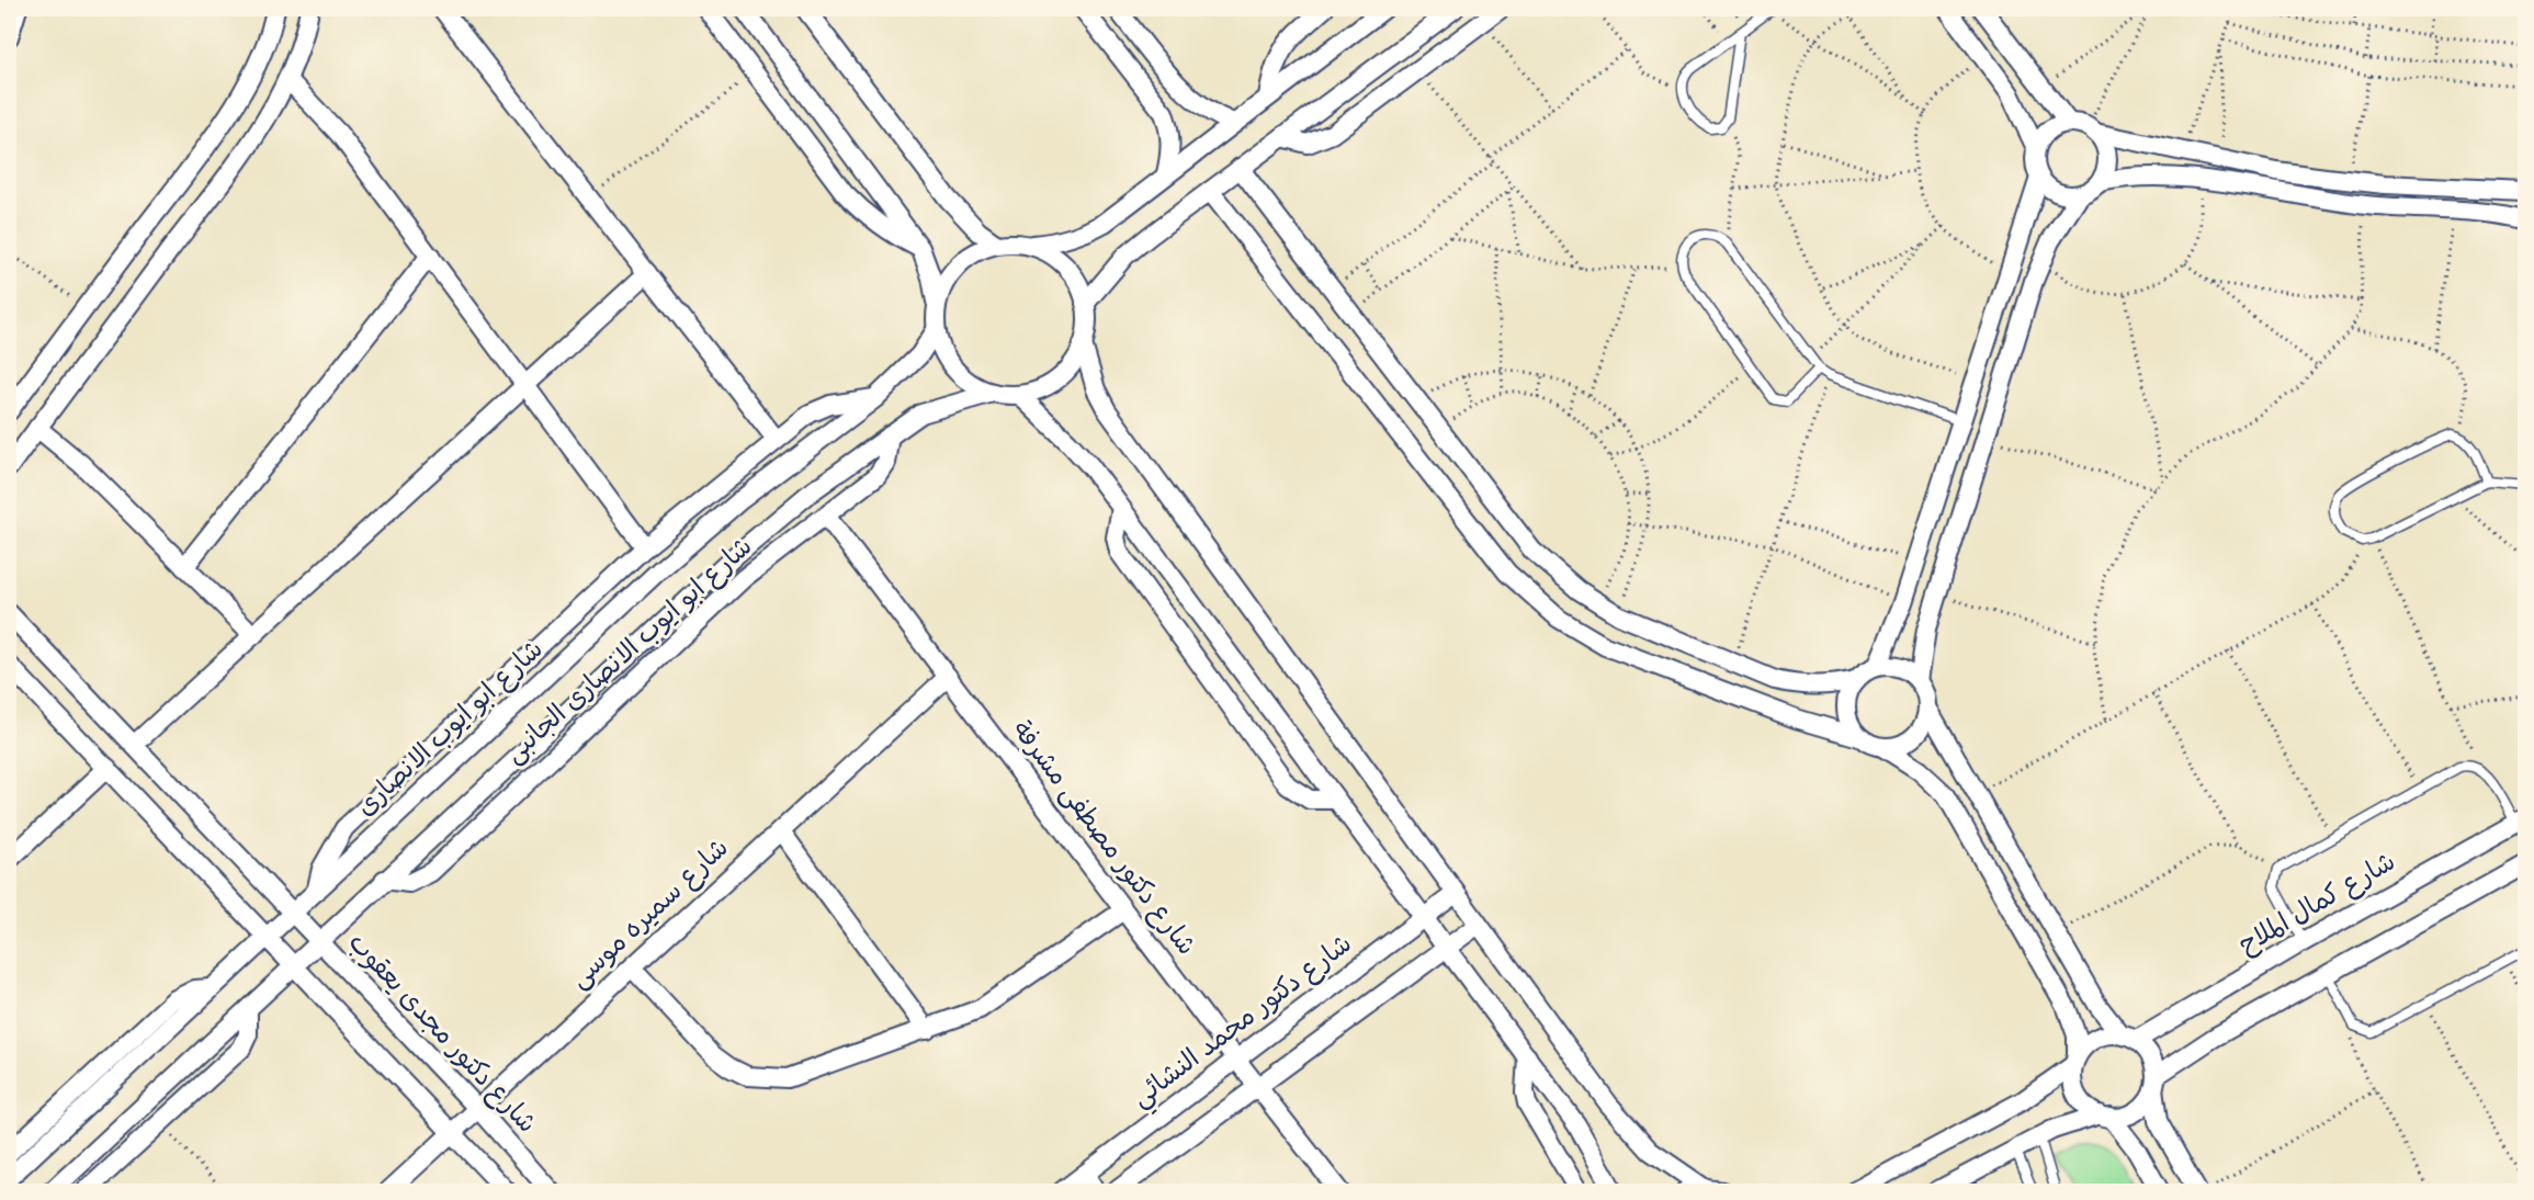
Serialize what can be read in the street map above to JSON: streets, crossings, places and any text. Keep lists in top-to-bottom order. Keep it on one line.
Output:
{"streets":{"street":["شارع ابو ايوب الانصارى الجانبى","شارع ابو ايوب الانصارى","شارع دكتور مصطفى مشرفة","شارع كمال الملاح","شارع سميره موسى","شارع دكتور محمد النشائي","شارع دكتور مجدى يعقوب"]},"crossings":[["شارع ابو ايوب الانصارى الجانبى","شارع دكتور مصطفى مشرفة"],["شارع ابو ايوب الانصارى","شارع دكتور مجدى يعقوب"],["شارع دكتور مصطفى مشرفة","شارع سميره موسى"],["شارع دكتور مصطفى مشرفة","شارع دكتور محمد النشائي"],["شارع سميره موسى","شارع دكتور مجدى يعقوب"]]}
